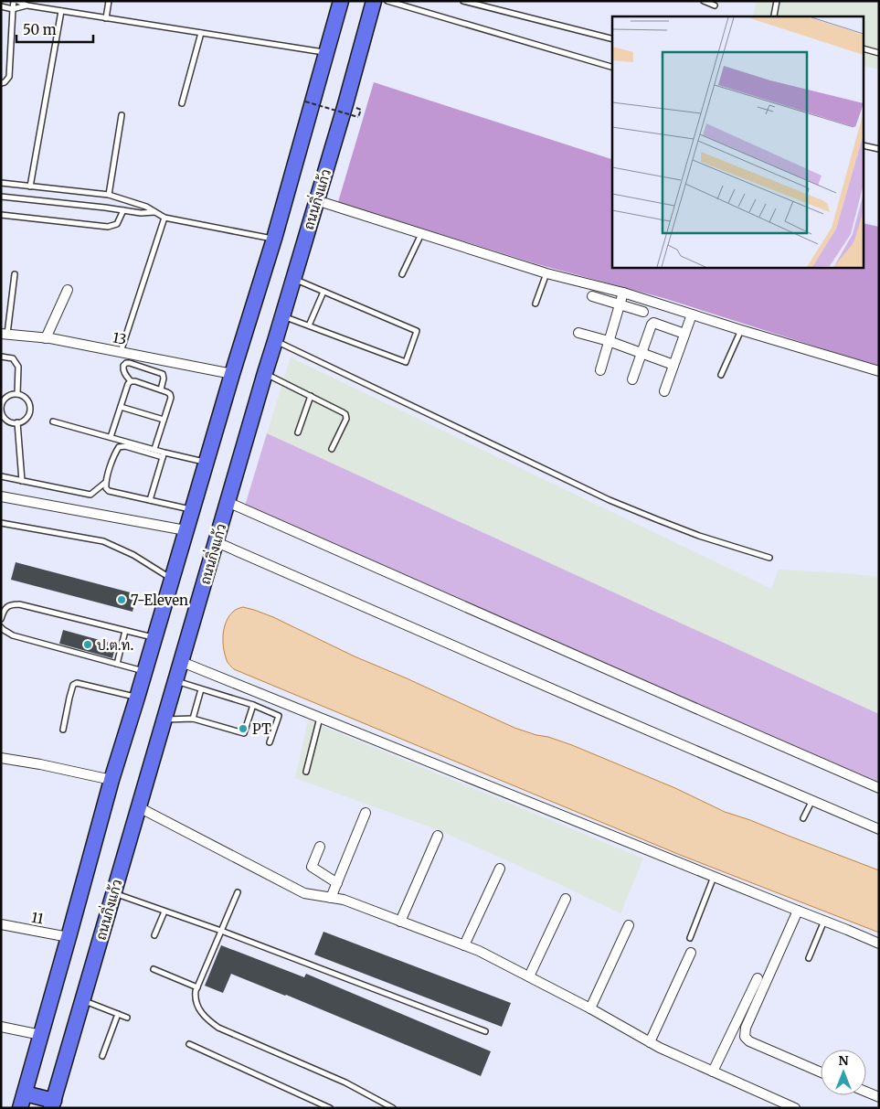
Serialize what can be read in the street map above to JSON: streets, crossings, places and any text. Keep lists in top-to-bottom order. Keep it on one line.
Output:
{"streets":{"main road":["ถนนกิ่งแก้ว"],"street":["13","11"]},"places":["7-Eleven","ป.ต.ท.","PT"],"scale_bar":"50 m","north":"top"}
